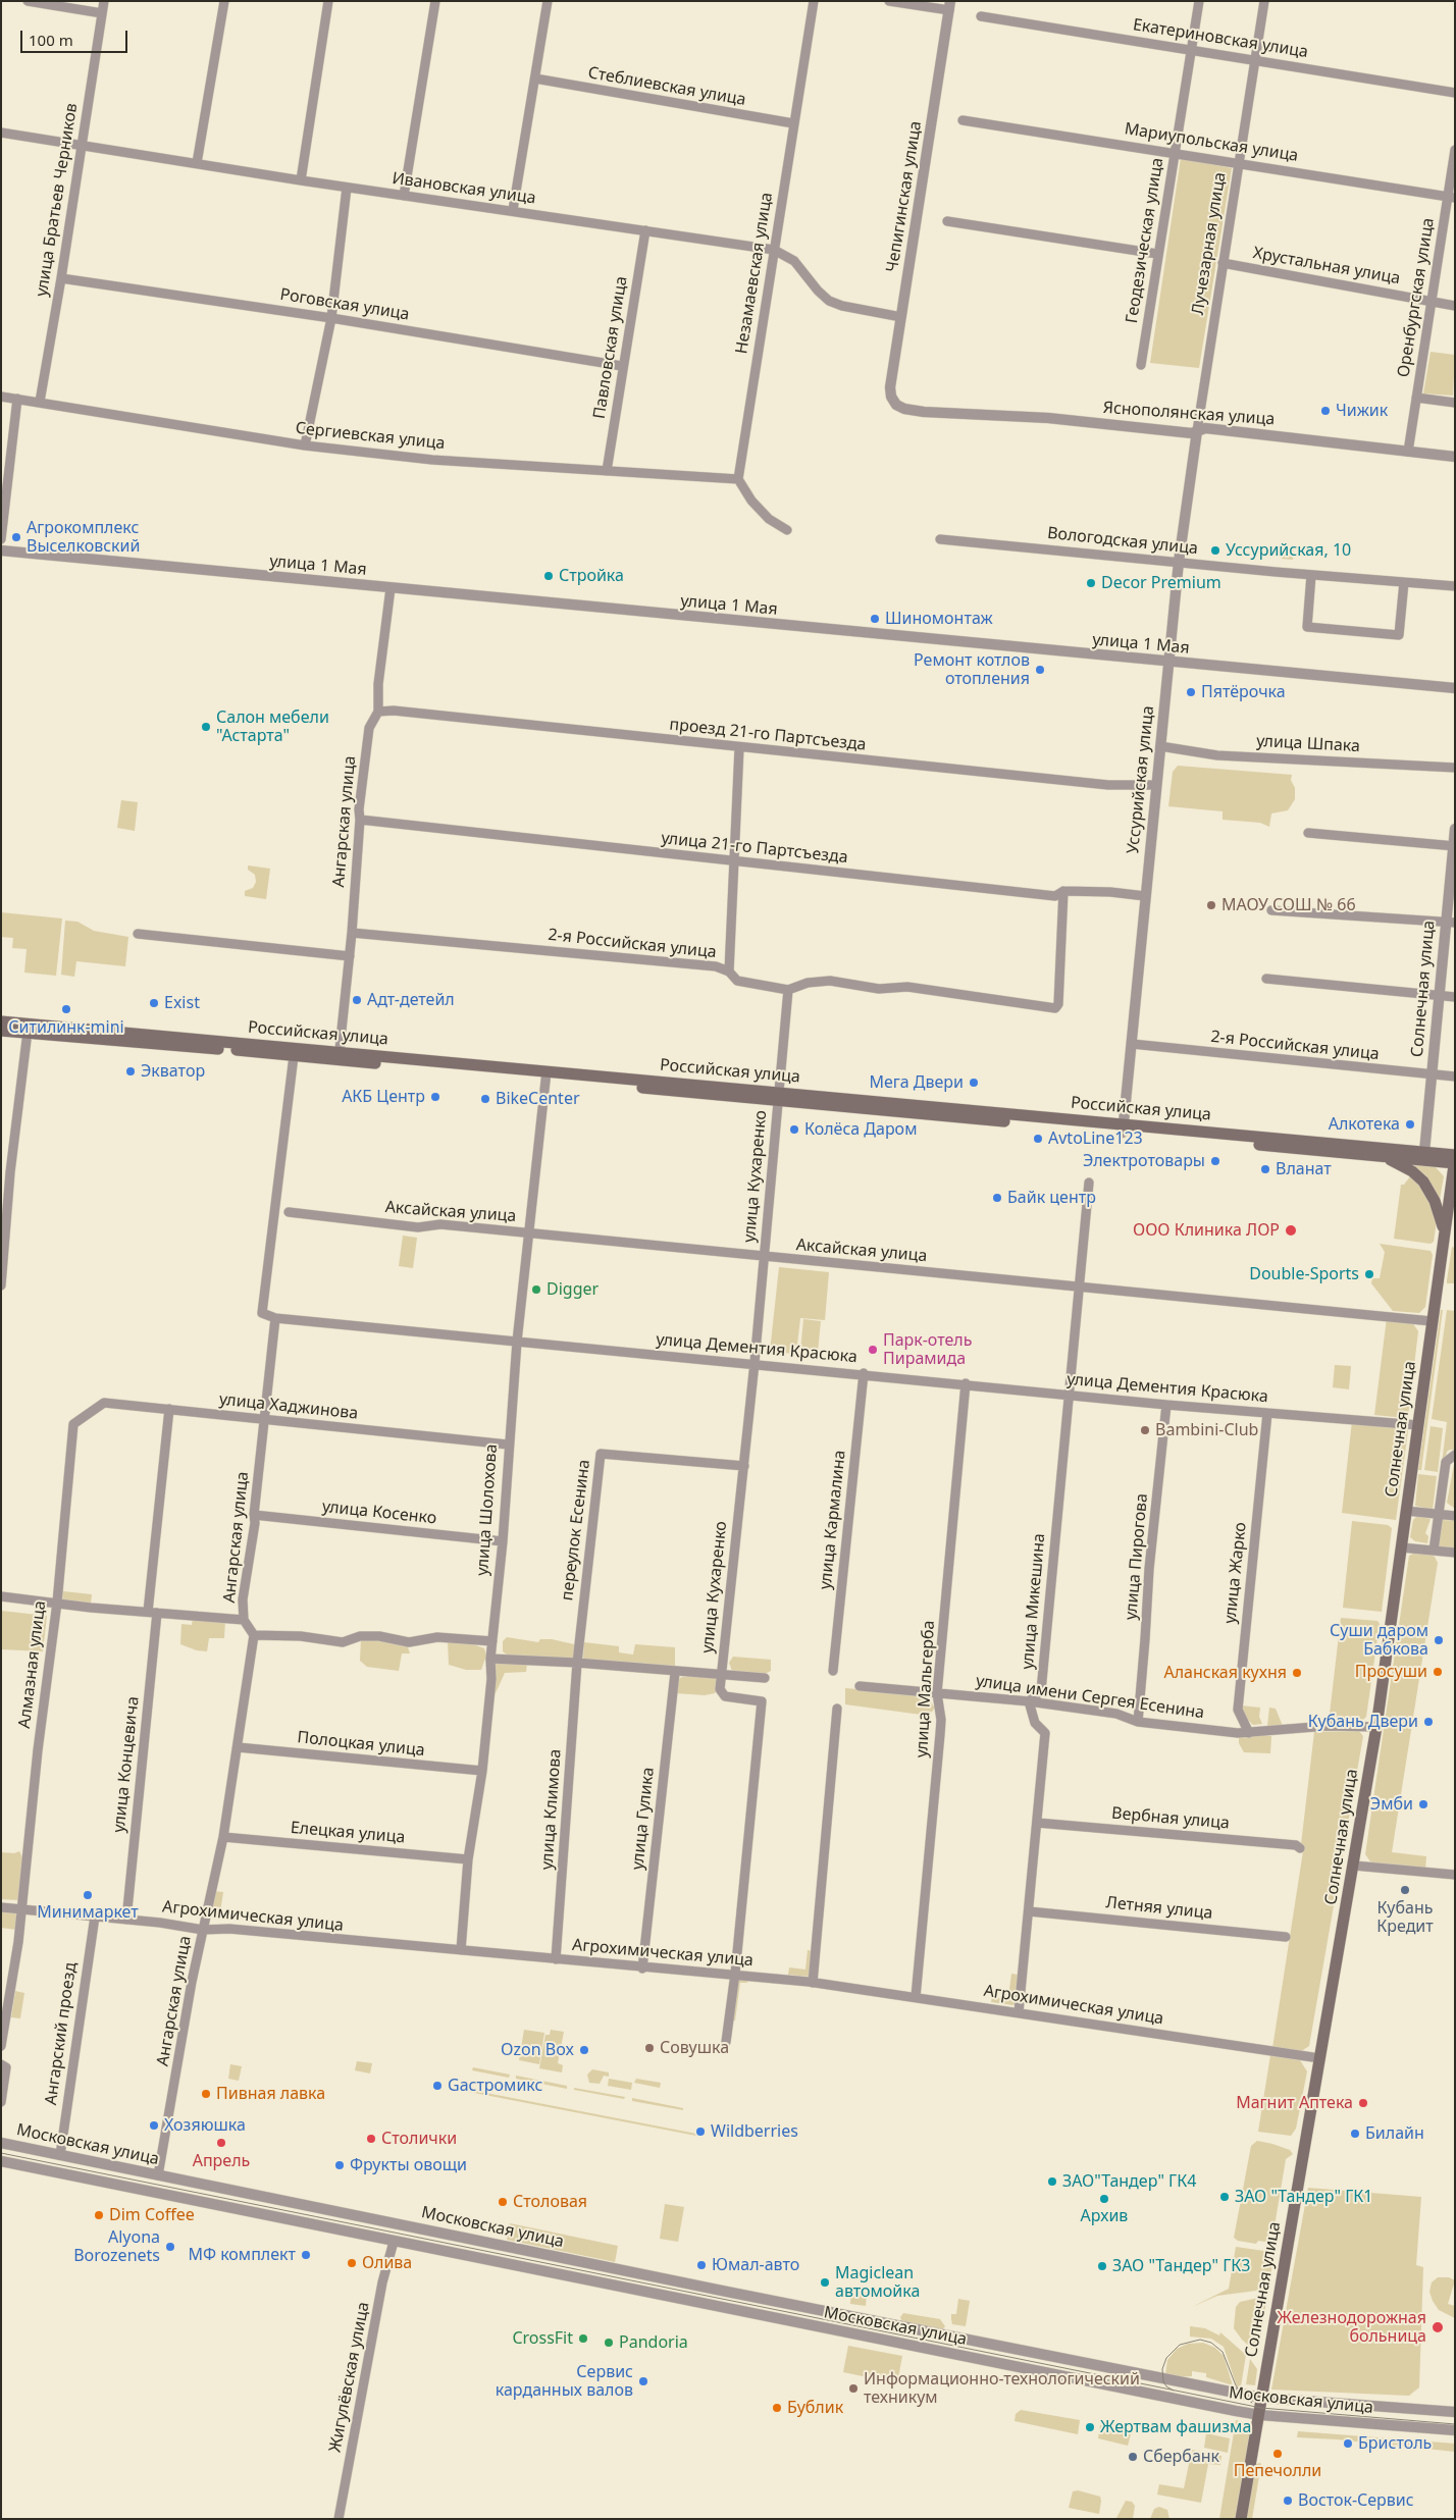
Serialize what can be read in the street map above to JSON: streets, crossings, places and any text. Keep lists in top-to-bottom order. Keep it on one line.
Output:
{"streets":{"main road":["Солнечная улица","Российская улица"],"street":["Екатериновская улица","Стеблиевская улица","Мариупольская улица","Ивановская улица","Чепигинская улица","улица Братьев Черников","Геодезическая улица","Лучезарная улица","Хрустальная улица","Незамаевская улица","Оренбургская улица","Роговская улица","Павловская улица","Яснополянская улица","Сергиевская улица","Вологодская улица","улица 1 Мая","проезд 21-го Партсъезда","улица Шпака","Уссурийская улица","Ангарская улица","улица 21-го Партсъезда","2-я Российская улица","улица Кухаренко","Аксайская улица","улица Дементия Красюка","улица Хаджинова","улица Шолохова","улица Косенко","улица Кармалина","переулок Есенина","улица Пирогова","улица Жарко","улица Микешина","Алмазная улица","улица Мальгерба","улица имени Сергея Есенина","Полоцкая улица","улица Концевича","улица Климова","улица Гулика","Вербная улица","Елецкая улица","Летняя улица","Агрохимическая улица","Ангарский проезд","Московская улица","Жигулёвская улица"]},"crossings":[["Екатериновская улица","Геодезическая улица"],["Екатериновская улица","Лучезарная улица"],["Стеблиевская улица","Незамаевская улица"],["Мариупольская улица","Геодезическая улица"],["Мариупольская улица","Лучезарная улица"],["Мариупольская улица","Оренбургская улица"],["Ивановская улица","Чепигинская улица"],["Ивановская улица","улица Братьев Черников"],["Ивановская улица","Незамаевская улица"],["Ивановская улица","Павловская улица"],["Чепигинская улица","Яснополянская улица"],["улица Братьев Черников","Роговская улица"],["улица Братьев Черников","Сергиевская улица"],["Лучезарная улица","Хрустальная улица"],["Лучезарная улица","Яснополянская улица"],["Лучезарная улица","Уссурийская улица"],["Хрустальная улица","Оренбургская улица"],["Незамаевская улица","Сергиевская улица"],["Оренбургская улица","Яснополянская улица"],["Роговская улица","Павловская улица"],["Павловская улица","Сергиевская улица"],["Яснополянская улица","Уссурийская улица"],["Вологодская улица","Уссурийская улица"],["улица 1 Мая","Уссурийская улица"],["улица 1 Мая","Ангарская улица"],["проезд 21-го Партсъезда","Уссурийская улица"],["проезд 21-го Партсъезда","Ангарская улица"],["улица Шпака","Уссурийская улица"],["Уссурийская улица","улица 21-го Партсъезда"],["Уссурийская улица","2-я Российская улица"],["Уссурийская улица","Российская улица"],["Ангарская улица","улица 21-го Партсъезда"],["Ангарская улица","2-я Российская улица"],["Ангарская улица","Российская улица"],["Ангарская улица","улица Дементия Красюка"],["Ангарская улица","улица Хаджинова"],["Ангарская улица","улица Косенко"],["Ангарская улица","Полоцкая улица"],["Ангарская улица","Елецкая улица"],["Ангарская улица","Агрохимическая улица"],["Ангарская улица","Московская улица"],["улица 21-го Партсъезда","2-я Российская улица"],["2-я Российская улица","Солнечная улица"],["2-я Российская улица","улица Кухаренко"],["Солнечная улица","Российская улица"],["Солнечная улица","Аксайская улица"],["Солнечная улица","улица Дементия Красюка"],["Солнечная улица","улица имени Сергея Есенина"],["Солнечная улица","Агрохимическая улица"],["Солнечная улица","Московская улица"],["Российская улица","улица Кухаренко"],["Российская улица","улица Шолохова"],["улица Кухаренко","Аксайская улица"],["улица Кухаренко","улица Дементия Красюка"],["улица Кухаренко","переулок Есенина"],["улица Кухаренко","Агрохимическая улица"],["Аксайская улица","улица Шолохова"],["Аксайская улица","улица Микешина"],["улица Дементия Красюка","улица Шолохова"],["улица Дементия Красюка","улица Кармалина"],["улица Дементия Красюка","улица Пирогова"],["улица Дементия Красюка","улица Жарко"],["улица Дементия Красюка","улица Микешина"],["улица Дементия Красюка","улица Мальгерба"],["улица Хаджинова","улица Шолохова"],["улица Хаджинова","Алмазная улица"],["улица Хаджинова","улица Концевича"],["улица Шолохова","улица Косенко"],["улица Шолохова","Полоцкая улица"],["улица Шолохова","Елецкая улица"],["улица Шолохова","Агрохимическая улица"],["переулок Есенина","улица Климова"],["улица Пирогова","улица имени Сергея Есенина"],["улица Жарко","улица имени Сергея Есенина"],["улица Микешина","улица имени Сергея Есенина"],["Алмазная улица","Агрохимическая улица"],["улица Мальгерба","улица имени Сергея Есенина"],["улица Мальгерба","Агрохимическая улица"],["улица Концевича","Агрохимическая улица"],["улица Климова","Агрохимическая улица"],["улица Гулика","Агрохимическая улица"],["Агрохимическая улица","Ангарский проезд"],["Ангарский проезд","Московская улица"],["Московская улица","Жигулёвская улица"]],"places":["Чижик","Агрокомплекс Выселковский","Уссурийская, 10","Стройка","Decor Premium","Шиномонтаж","Ремонт котлов отопления","Пятёрочка","Салон мебели \"Астарта\"","МАОУ СОШ № 66","Адт-детейл","Exist","Ситилинк-mini","Экватор","Мега Двери","АКБ Центр","BikeCenter","Алкотека","Колёса Даром","AvtoLine123","Электротовары","Вланат","Байк центр","ООО Клиника ЛОР","Double-Sports","Digger","Парк-отель Пирамида","Bambini-Club","Суши даром Бабкова","Просуши","Аланская кухня","Кубань Двери","Эмби","Кубань Кредит","Минимаркет","Совушка","Ozon Box","Gастромикс","Пивная лавка","Магнит Аптека","Хозяюшка","Wildberries","Билайн","Столички","Апрель","Фрукты овощи","ЗАО\"Тандер\" ГК4","ЗАО \"Тандер\" ГК1","Архив","Столовая","Dim Coffee","Alyona Borozenets","МФ комплект","Олива","Юмал-авто","ЗАО \"Тандер\" ГК3","Magiclean автомойка","Железнодорожная больница","CrossFit","Pandoria","Сервис карданных валов","Информационно-технологический техникум","Бублик","Жертвам фашизма","Бристоль","Пепечолли","Сбербанк","Восток-Сервис"],"scale_bar":"100 m"}
